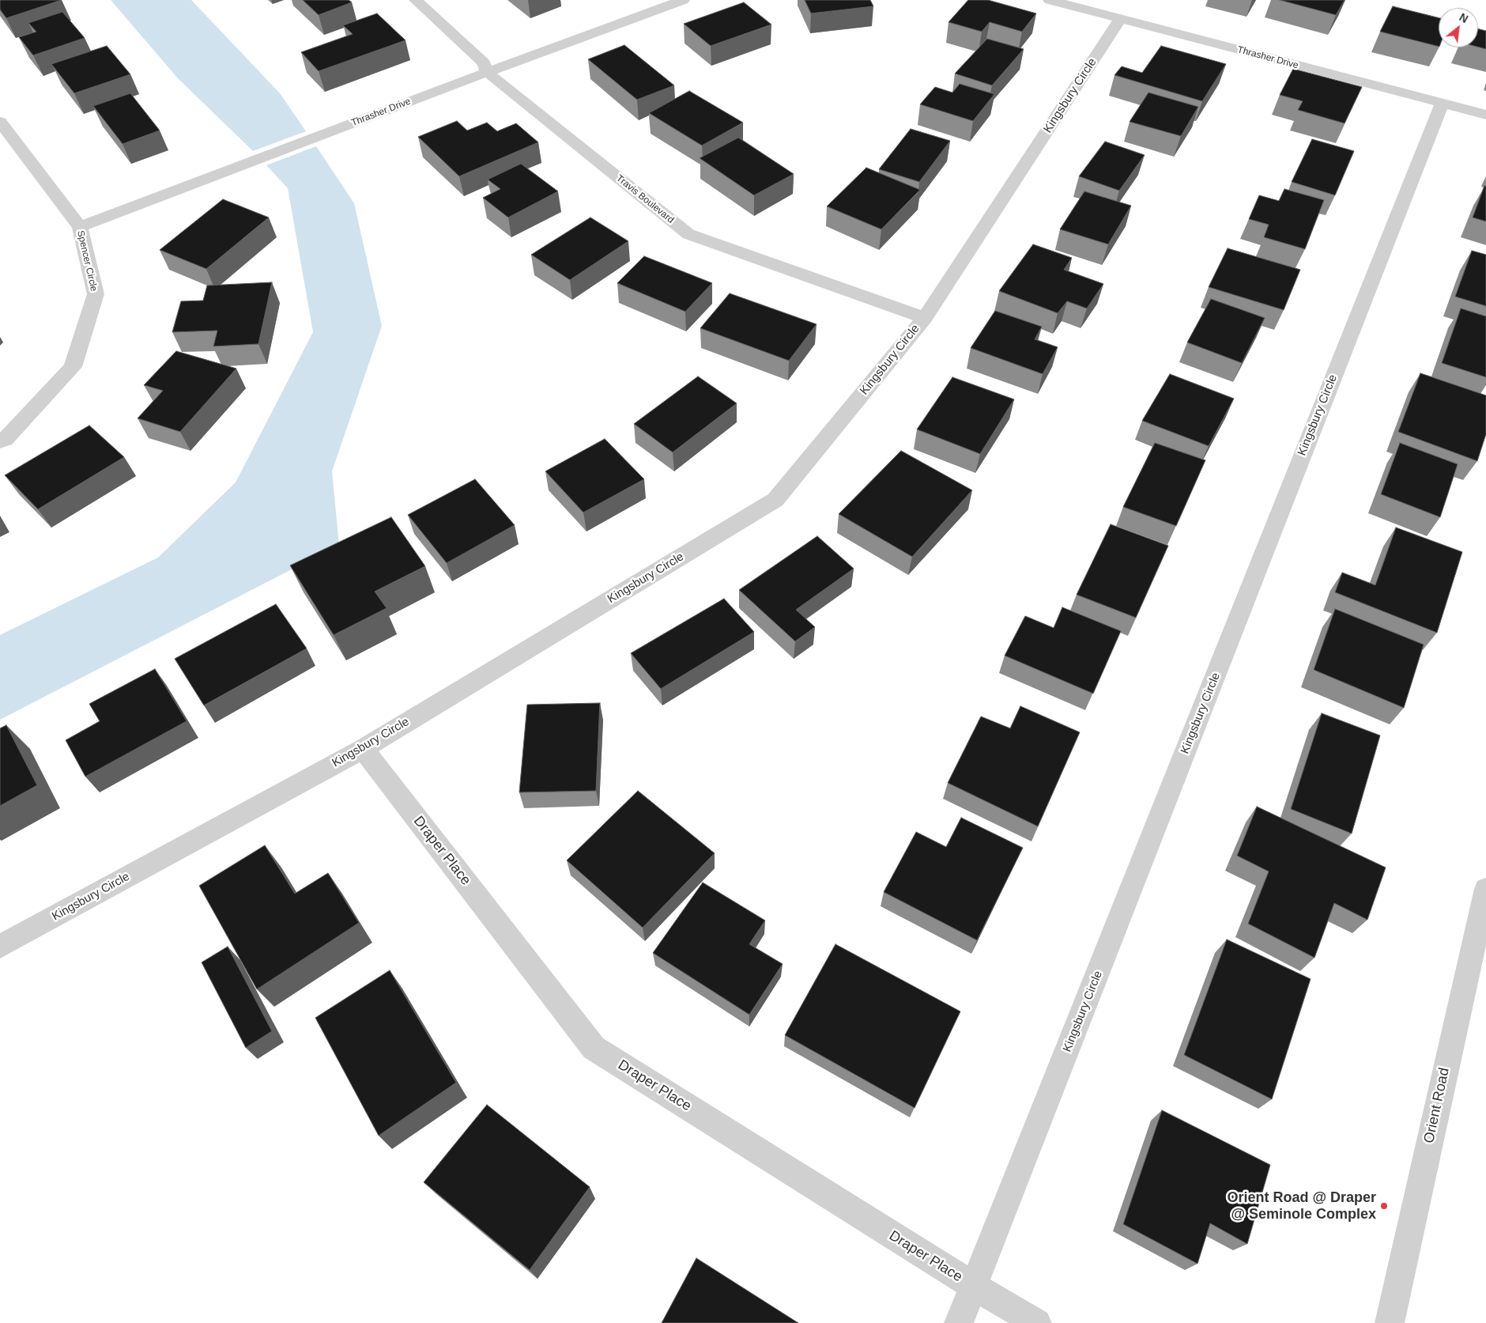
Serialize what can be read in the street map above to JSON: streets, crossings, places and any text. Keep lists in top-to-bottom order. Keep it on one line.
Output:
{"streets":{"street":["Thrasher Drive","Kingsbury Circle","Travis Boulevard","Spencer Circle","Draper Place","Orient Road"]},"crossings":[["Thrasher Drive","Kingsbury Circle"],["Thrasher Drive","Travis Boulevard"],["Thrasher Drive","Spencer Circle"],["Kingsbury Circle","Travis Boulevard"],["Kingsbury Circle","Draper Place"]],"places":["Orient Road @ Draper @ Seminole Complex"],"north":"top right"}
